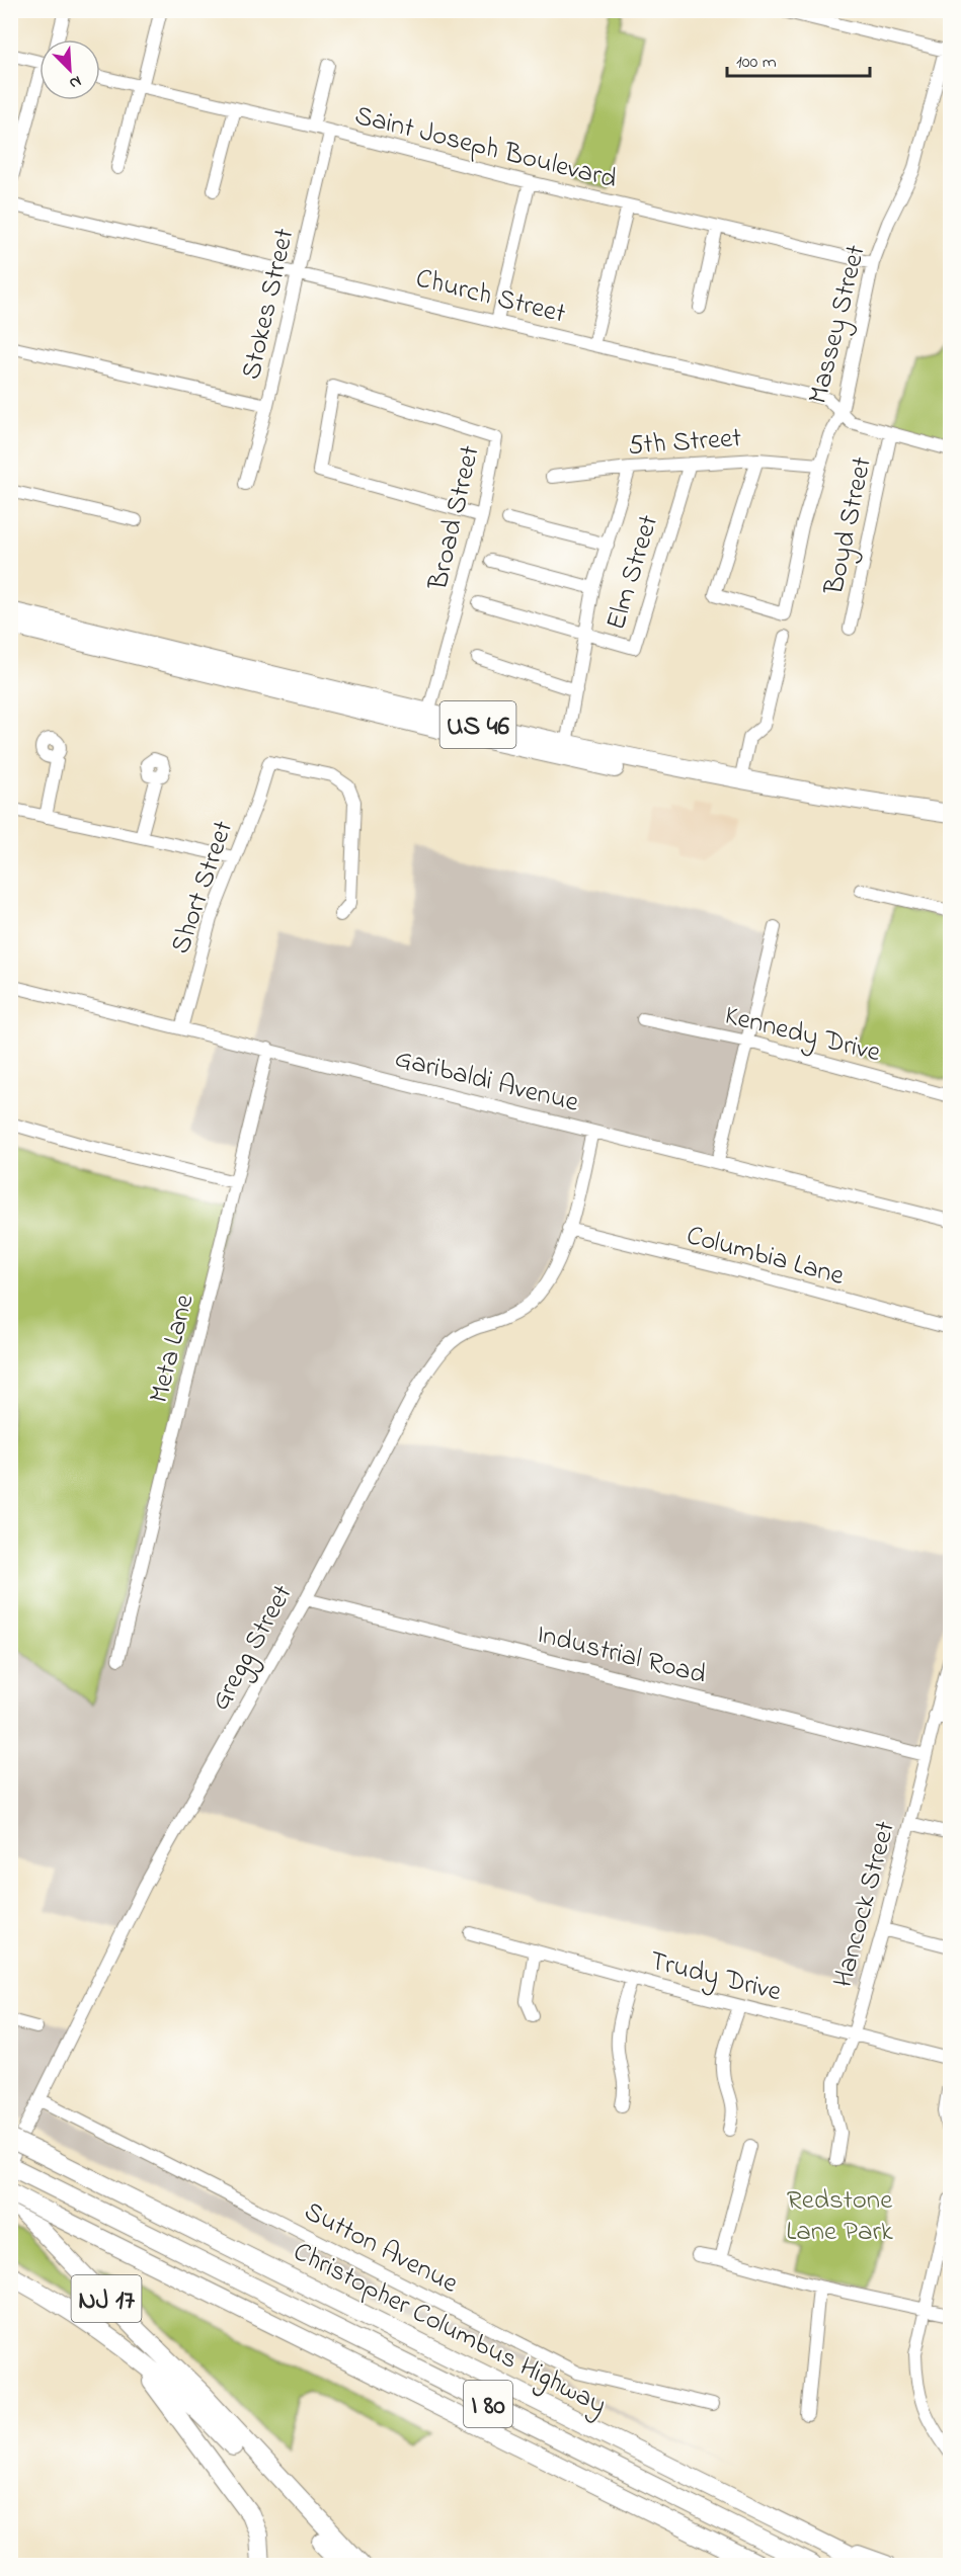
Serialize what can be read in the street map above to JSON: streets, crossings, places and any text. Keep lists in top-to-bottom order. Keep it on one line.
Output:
{"streets":{"highway":["US 46","NJ 17","Christopher Columbus Highway","I 80"],"street":["Saint Joseph Boulevard","Church Street","Stokes Street","Massey Street","5th Street","Broad Street","Boyd Street","Elm Street","Short Street","Kennedy Drive","Garibaldi Avenue","Columbia Lane","Meta Lane","Gregg Street","Industrial Road","Hancock Street","Trudy Drive","Sutton Avenue"]},"crossings":[["Saint Joseph Boulevard","Stokes Street"],["Saint Joseph Boulevard","Massey Street"],["Church Street","Stokes Street"],["Church Street","Massey Street"],["Church Street","Boyd Street"],["Massey Street","5th Street"],["5th Street","Elm Street"],["Broad Street","US 46"],["Short Street","Garibaldi Avenue"],["Garibaldi Avenue","Meta Lane"],["Garibaldi Avenue","Gregg Street"],["Columbia Lane","Gregg Street"],["Gregg Street","Industrial Road"],["Gregg Street","Sutton Avenue"],["Gregg Street","Christopher Columbus Highway"],["Industrial Road","Hancock Street"],["Hancock Street","Trudy Drive"],["NJ 17","I 80"]],"parks":["Redstone Lane Park"],"scale_bar":"100 m","north":"bottom right"}
